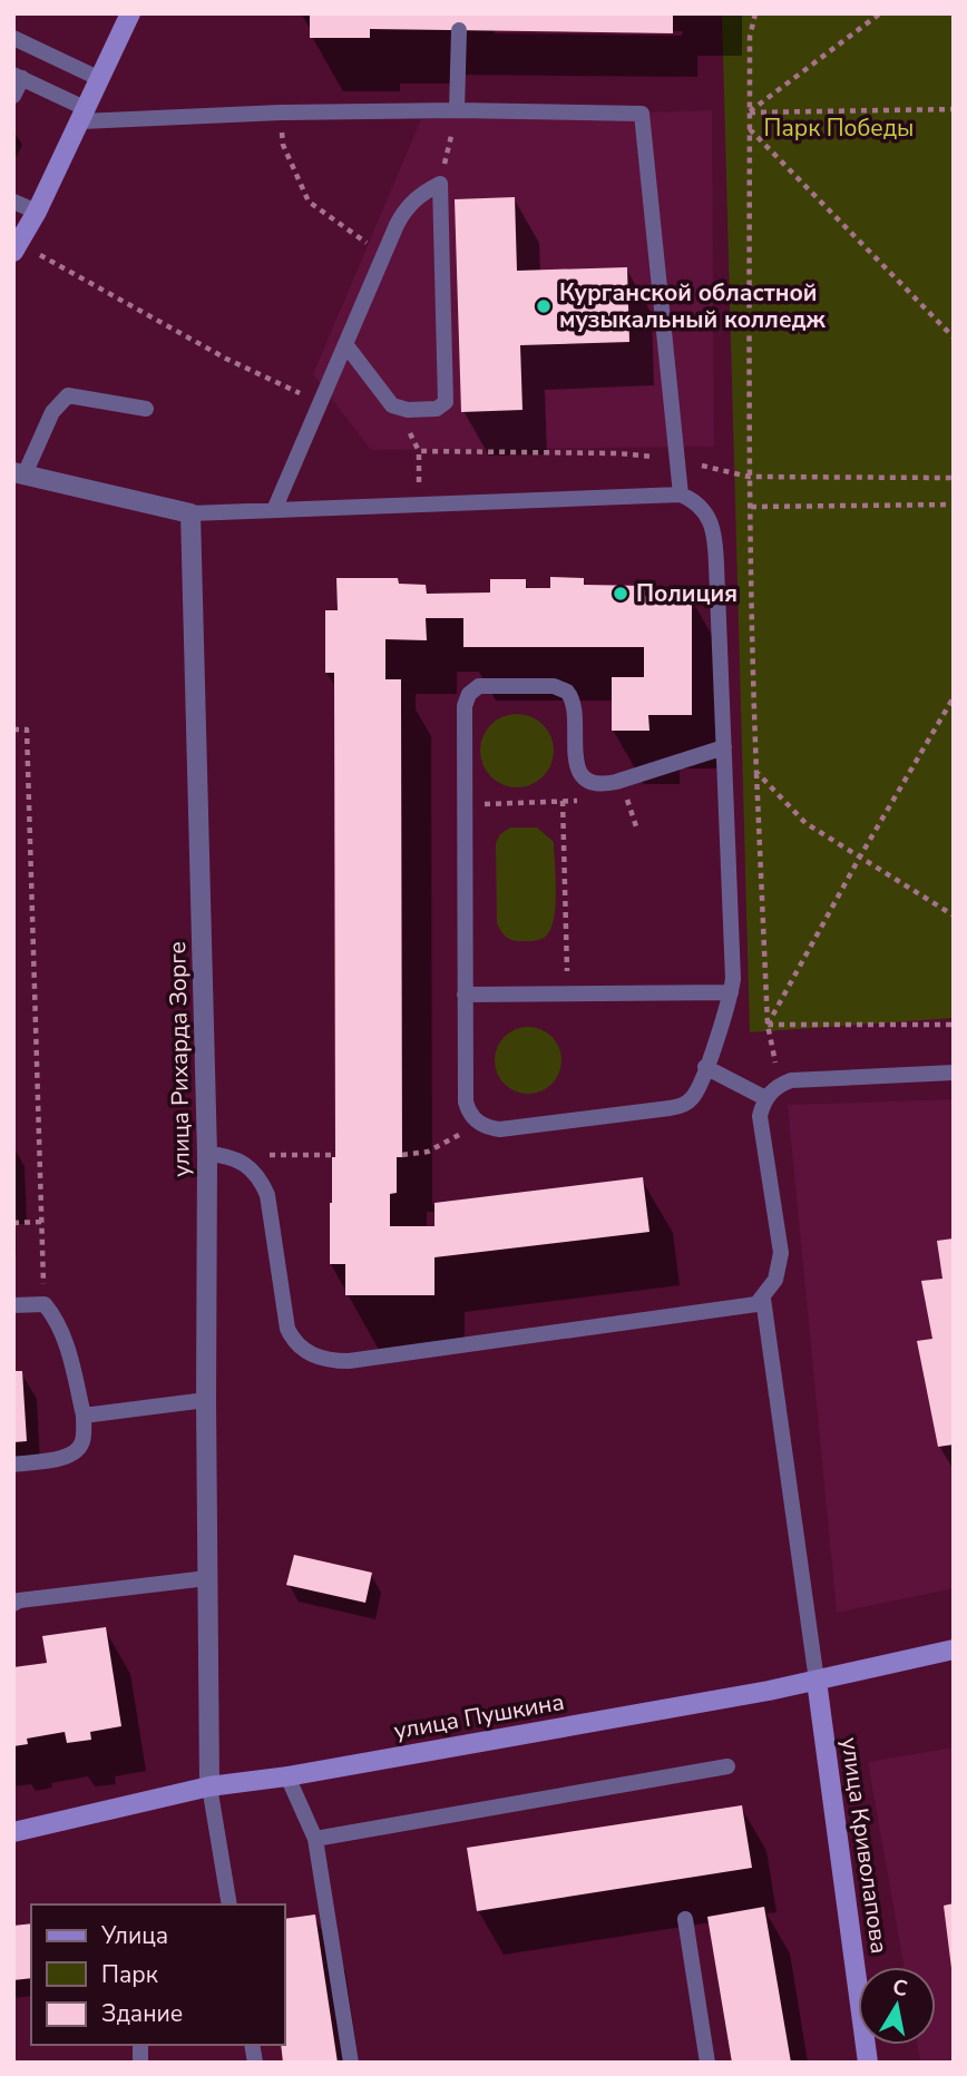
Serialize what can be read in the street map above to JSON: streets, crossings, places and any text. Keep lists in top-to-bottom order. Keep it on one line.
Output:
{"streets":{"main road":["улица Пушкина","улица Криволапова"],"street":["улица Рихарда Зорге"]},"crossings":[["улица Рихарда Зорге","улица Пушкина"],["улица Пушкина","улица Криволапова"]],"parks":["Парк Победы"],"places":["Курганской областной музыкальный колледж","Полиция"],"legend":["Улица","Парк","Здание"],"north":"top"}
